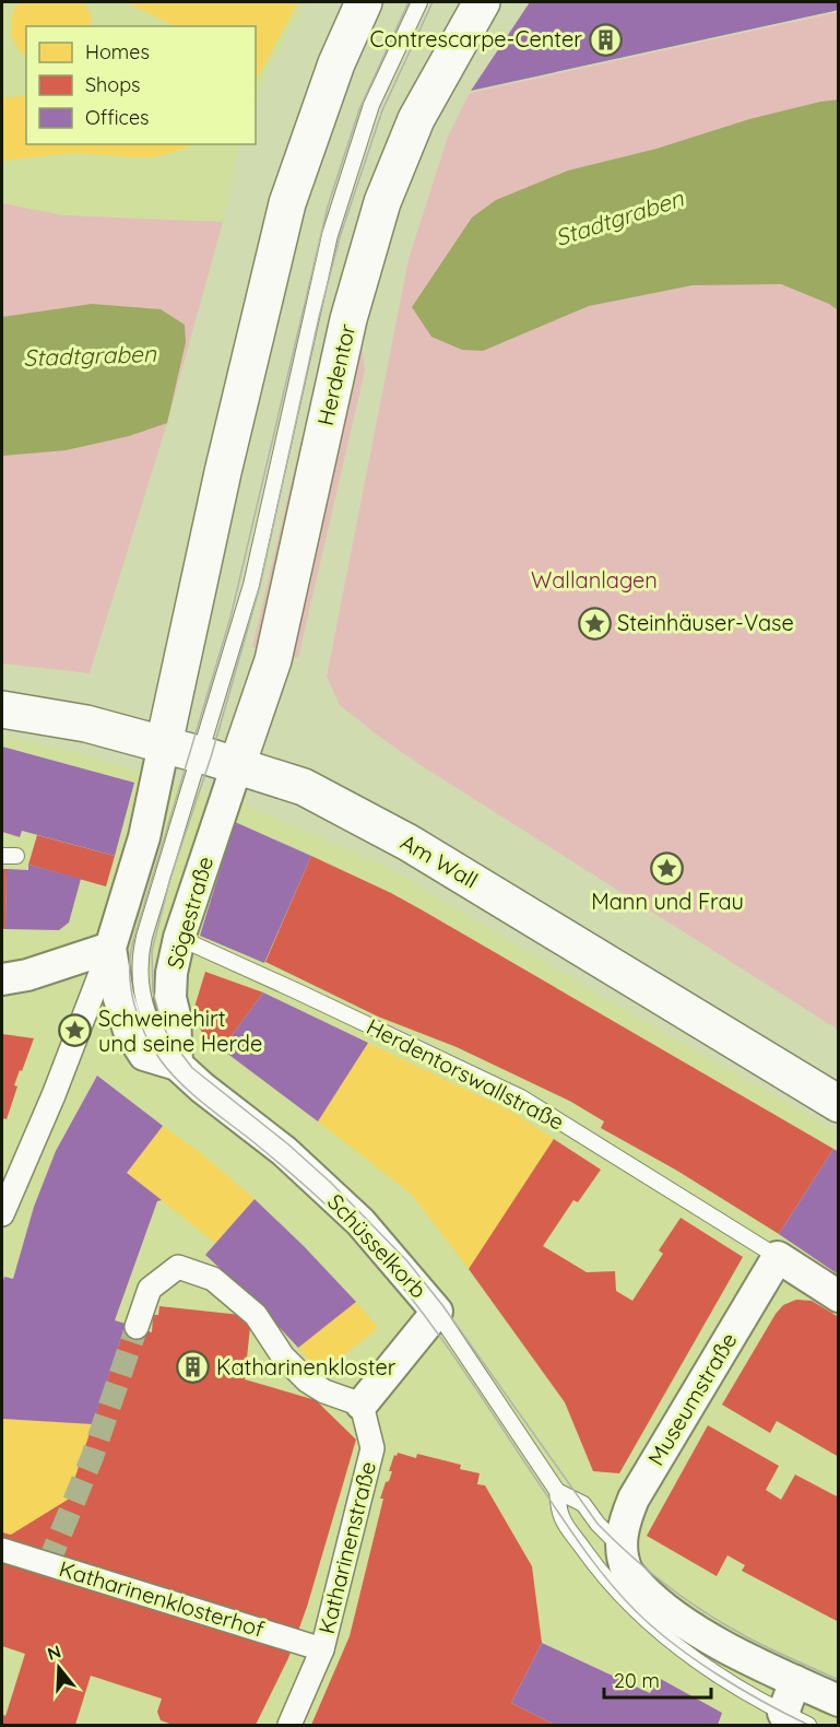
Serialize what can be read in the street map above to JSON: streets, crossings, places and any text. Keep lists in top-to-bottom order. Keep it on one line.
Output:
{"streets":{"main road":["Herdentor","Am Wall"],"street":["Sögestraße","Herdentorswallstraße","Schüsselkorb","Museumstraße","Katharinenstraße","Katharinenklosterhof"]},"crossings":[["Herdentor","Am Wall"],["Herdentor","Sögestraße"],["Am Wall","Sögestraße"],["Sögestraße","Herdentorswallstraße"],["Sögestraße","Schüsselkorb"],["Herdentorswallstraße","Museumstraße"],["Schüsselkorb","Museumstraße"],["Katharinenstraße","Katharinenklosterhof"]],"water":["Stadtgraben"],"parks":["Wallanlagen"],"places":{"building":["Contrescarpe-Center","Katharinenkloster"],"place":["Steinhäuser-Vase","Mann und Frau","Schweinehirt und seine Herde"]},"legend":["Homes","Shops","Offices"],"scale_bar":"20 m","north":"top"}
